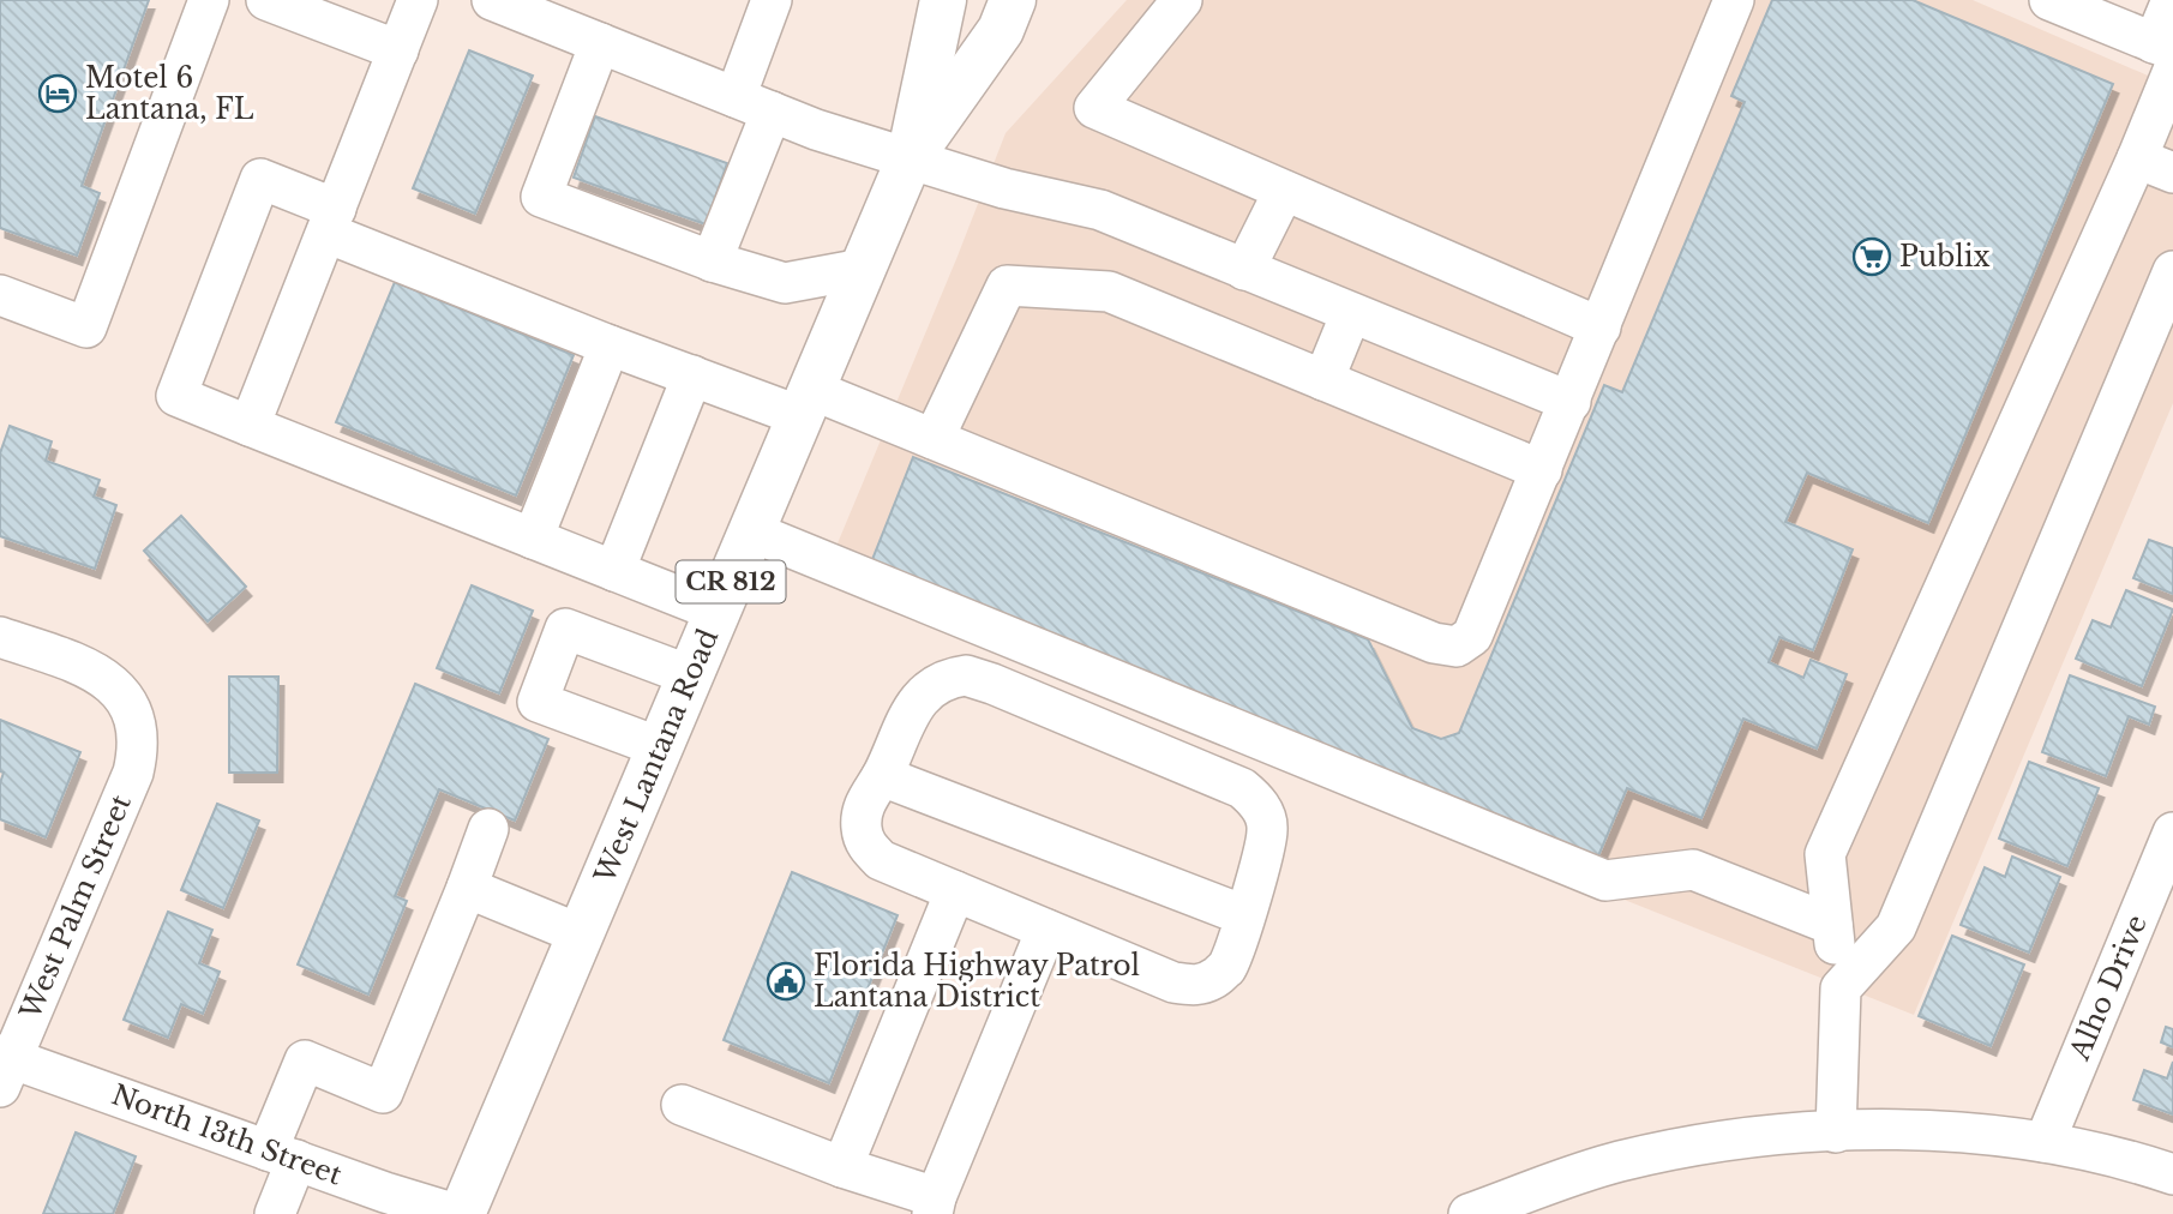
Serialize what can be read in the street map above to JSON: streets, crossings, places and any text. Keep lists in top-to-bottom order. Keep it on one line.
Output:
{"streets":{"main road":["CR 812","West Lantana Road"],"street":["West Palm Street","Alho Drive","North 13th Street"]},"crossings":[["West Lantana Road","North 13th Street"],["West Palm Street","North 13th Street"]],"places":{"hotel":["Motel 6 Lantana, FL"],"supermarket":["Publix"],"public building":["Florida Highway Patrol Lantana District"]}}
